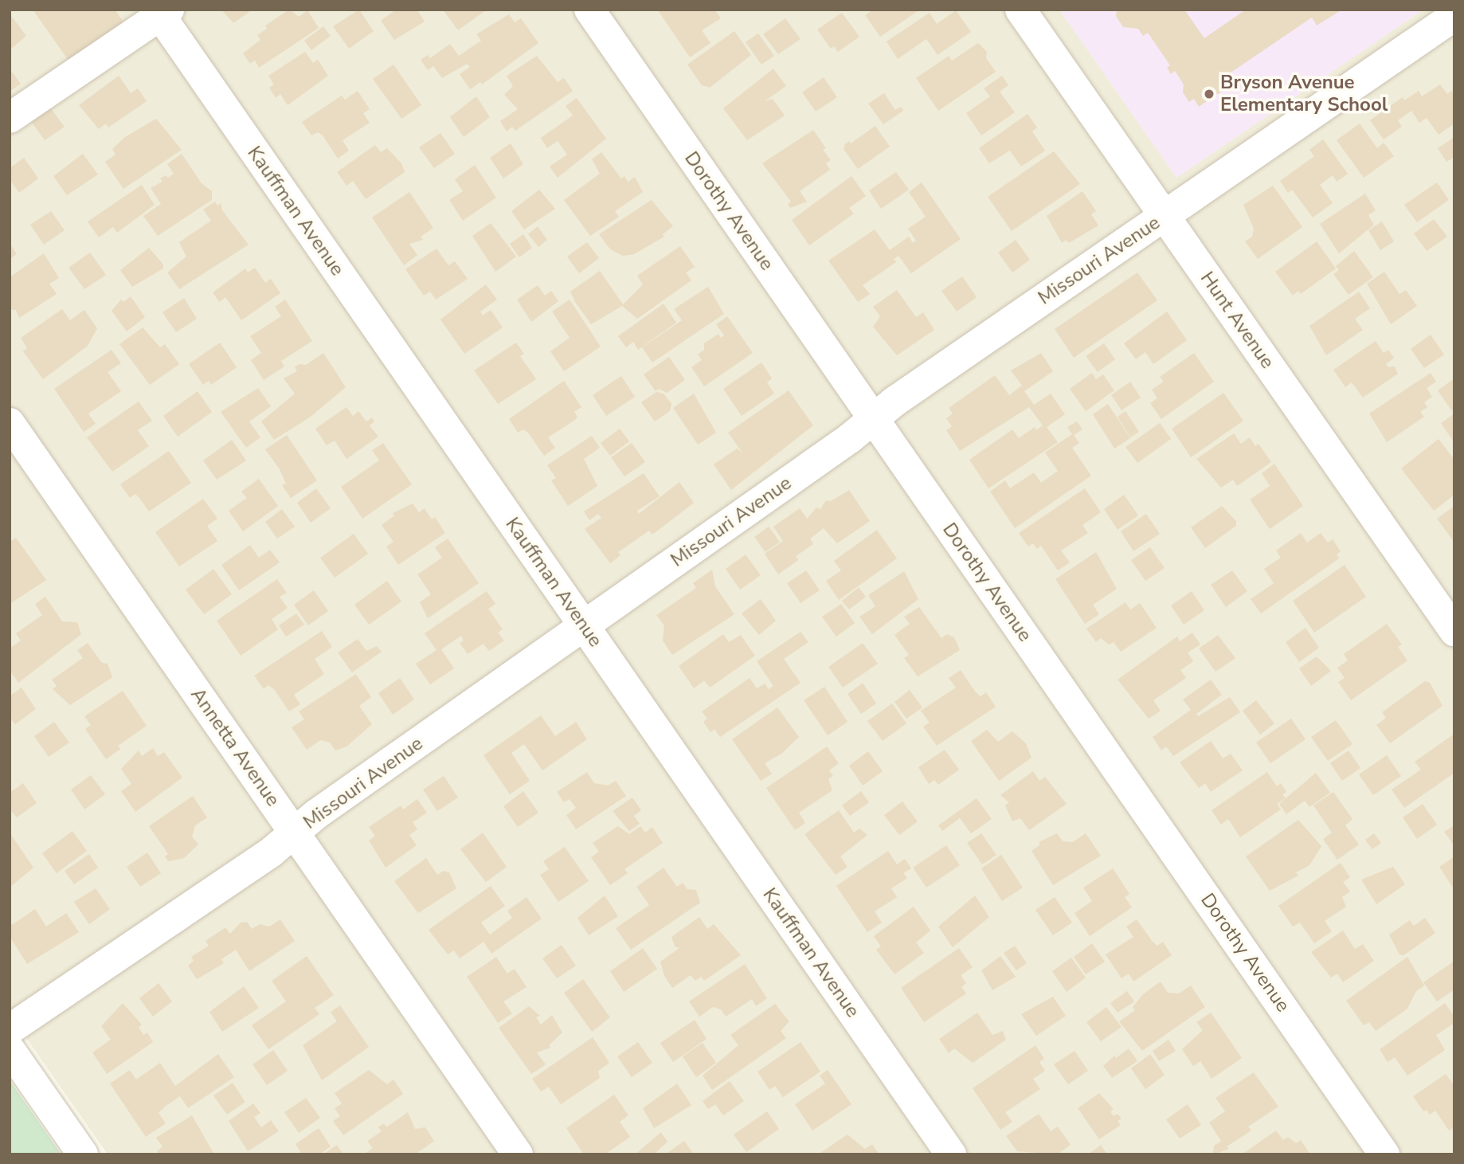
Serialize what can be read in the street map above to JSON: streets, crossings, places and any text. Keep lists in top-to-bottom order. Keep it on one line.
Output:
{"streets":{"street":["Kauffman Avenue","Dorothy Avenue","Missouri Avenue","Hunt Avenue","Annetta Avenue"]},"crossings":[["Kauffman Avenue","Missouri Avenue"],["Dorothy Avenue","Missouri Avenue"],["Missouri Avenue","Hunt Avenue"],["Missouri Avenue","Annetta Avenue"]],"places":["Bryson Avenue Elementary School"]}
